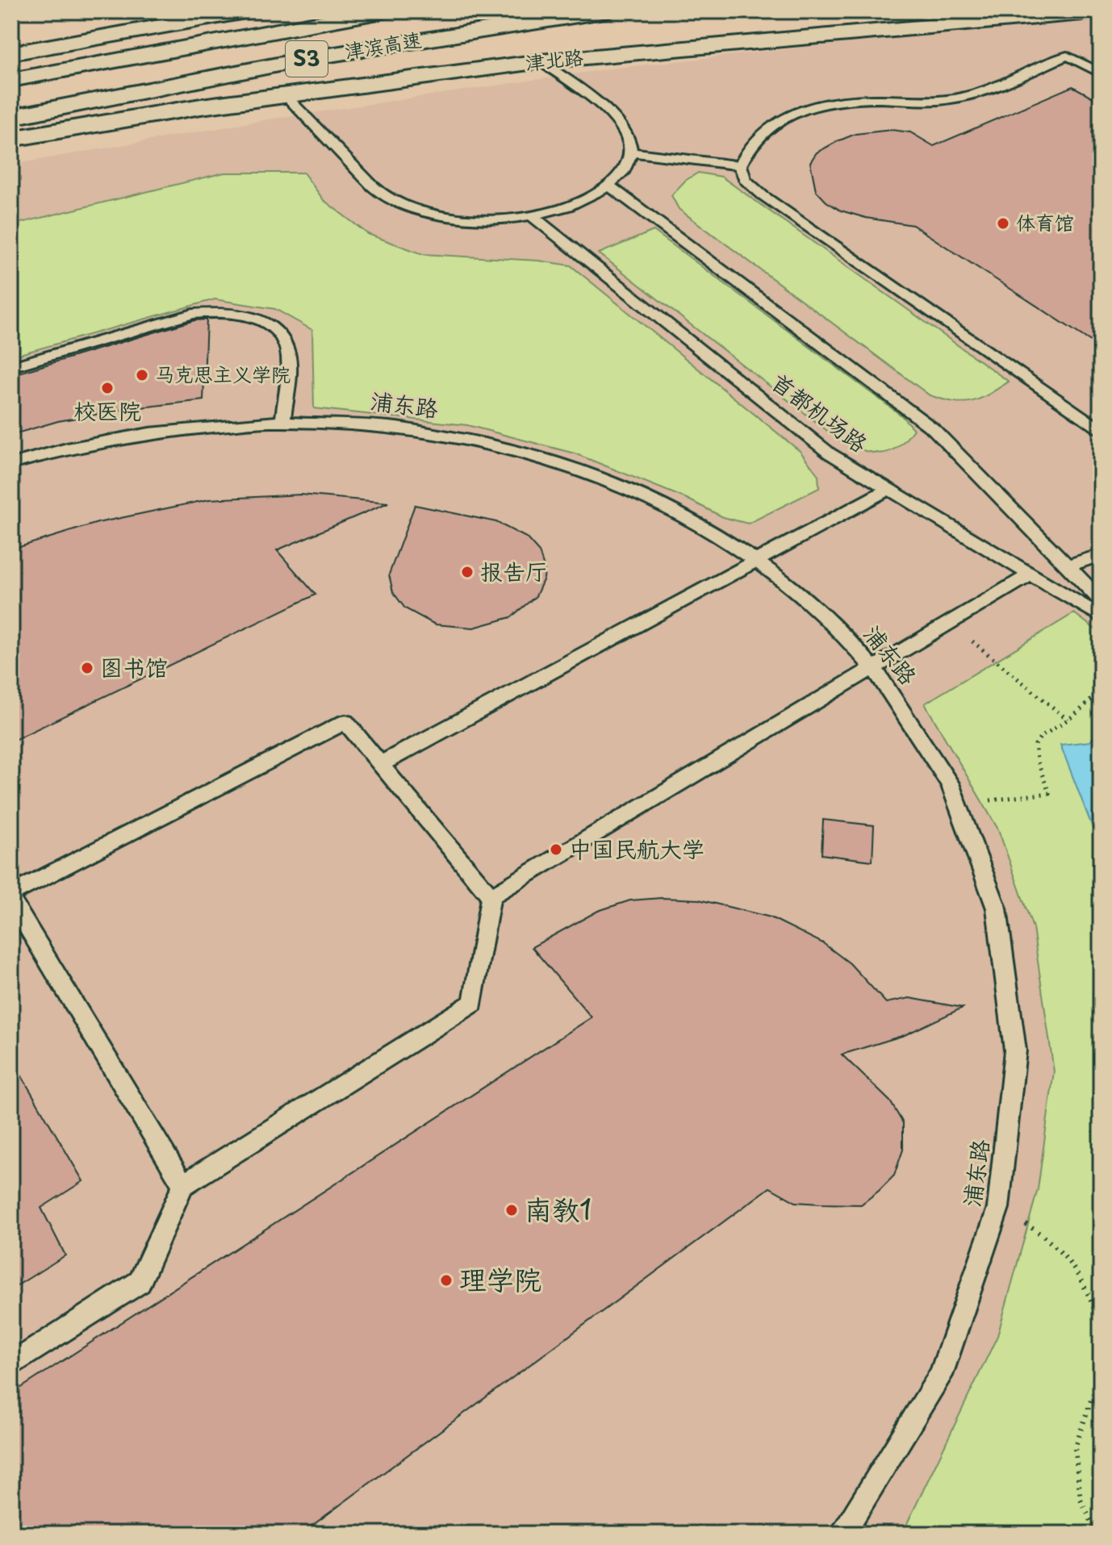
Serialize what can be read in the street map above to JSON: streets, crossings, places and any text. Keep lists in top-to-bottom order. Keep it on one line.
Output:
{"streets":{"main road":["津滨高速","S3","津北路"],"lane":["浦东路","首都机场路"]},"places":["体育馆","马克思主义学院","校医院","报告厅","图书馆","中国民航大学","南教1","理学院"]}
